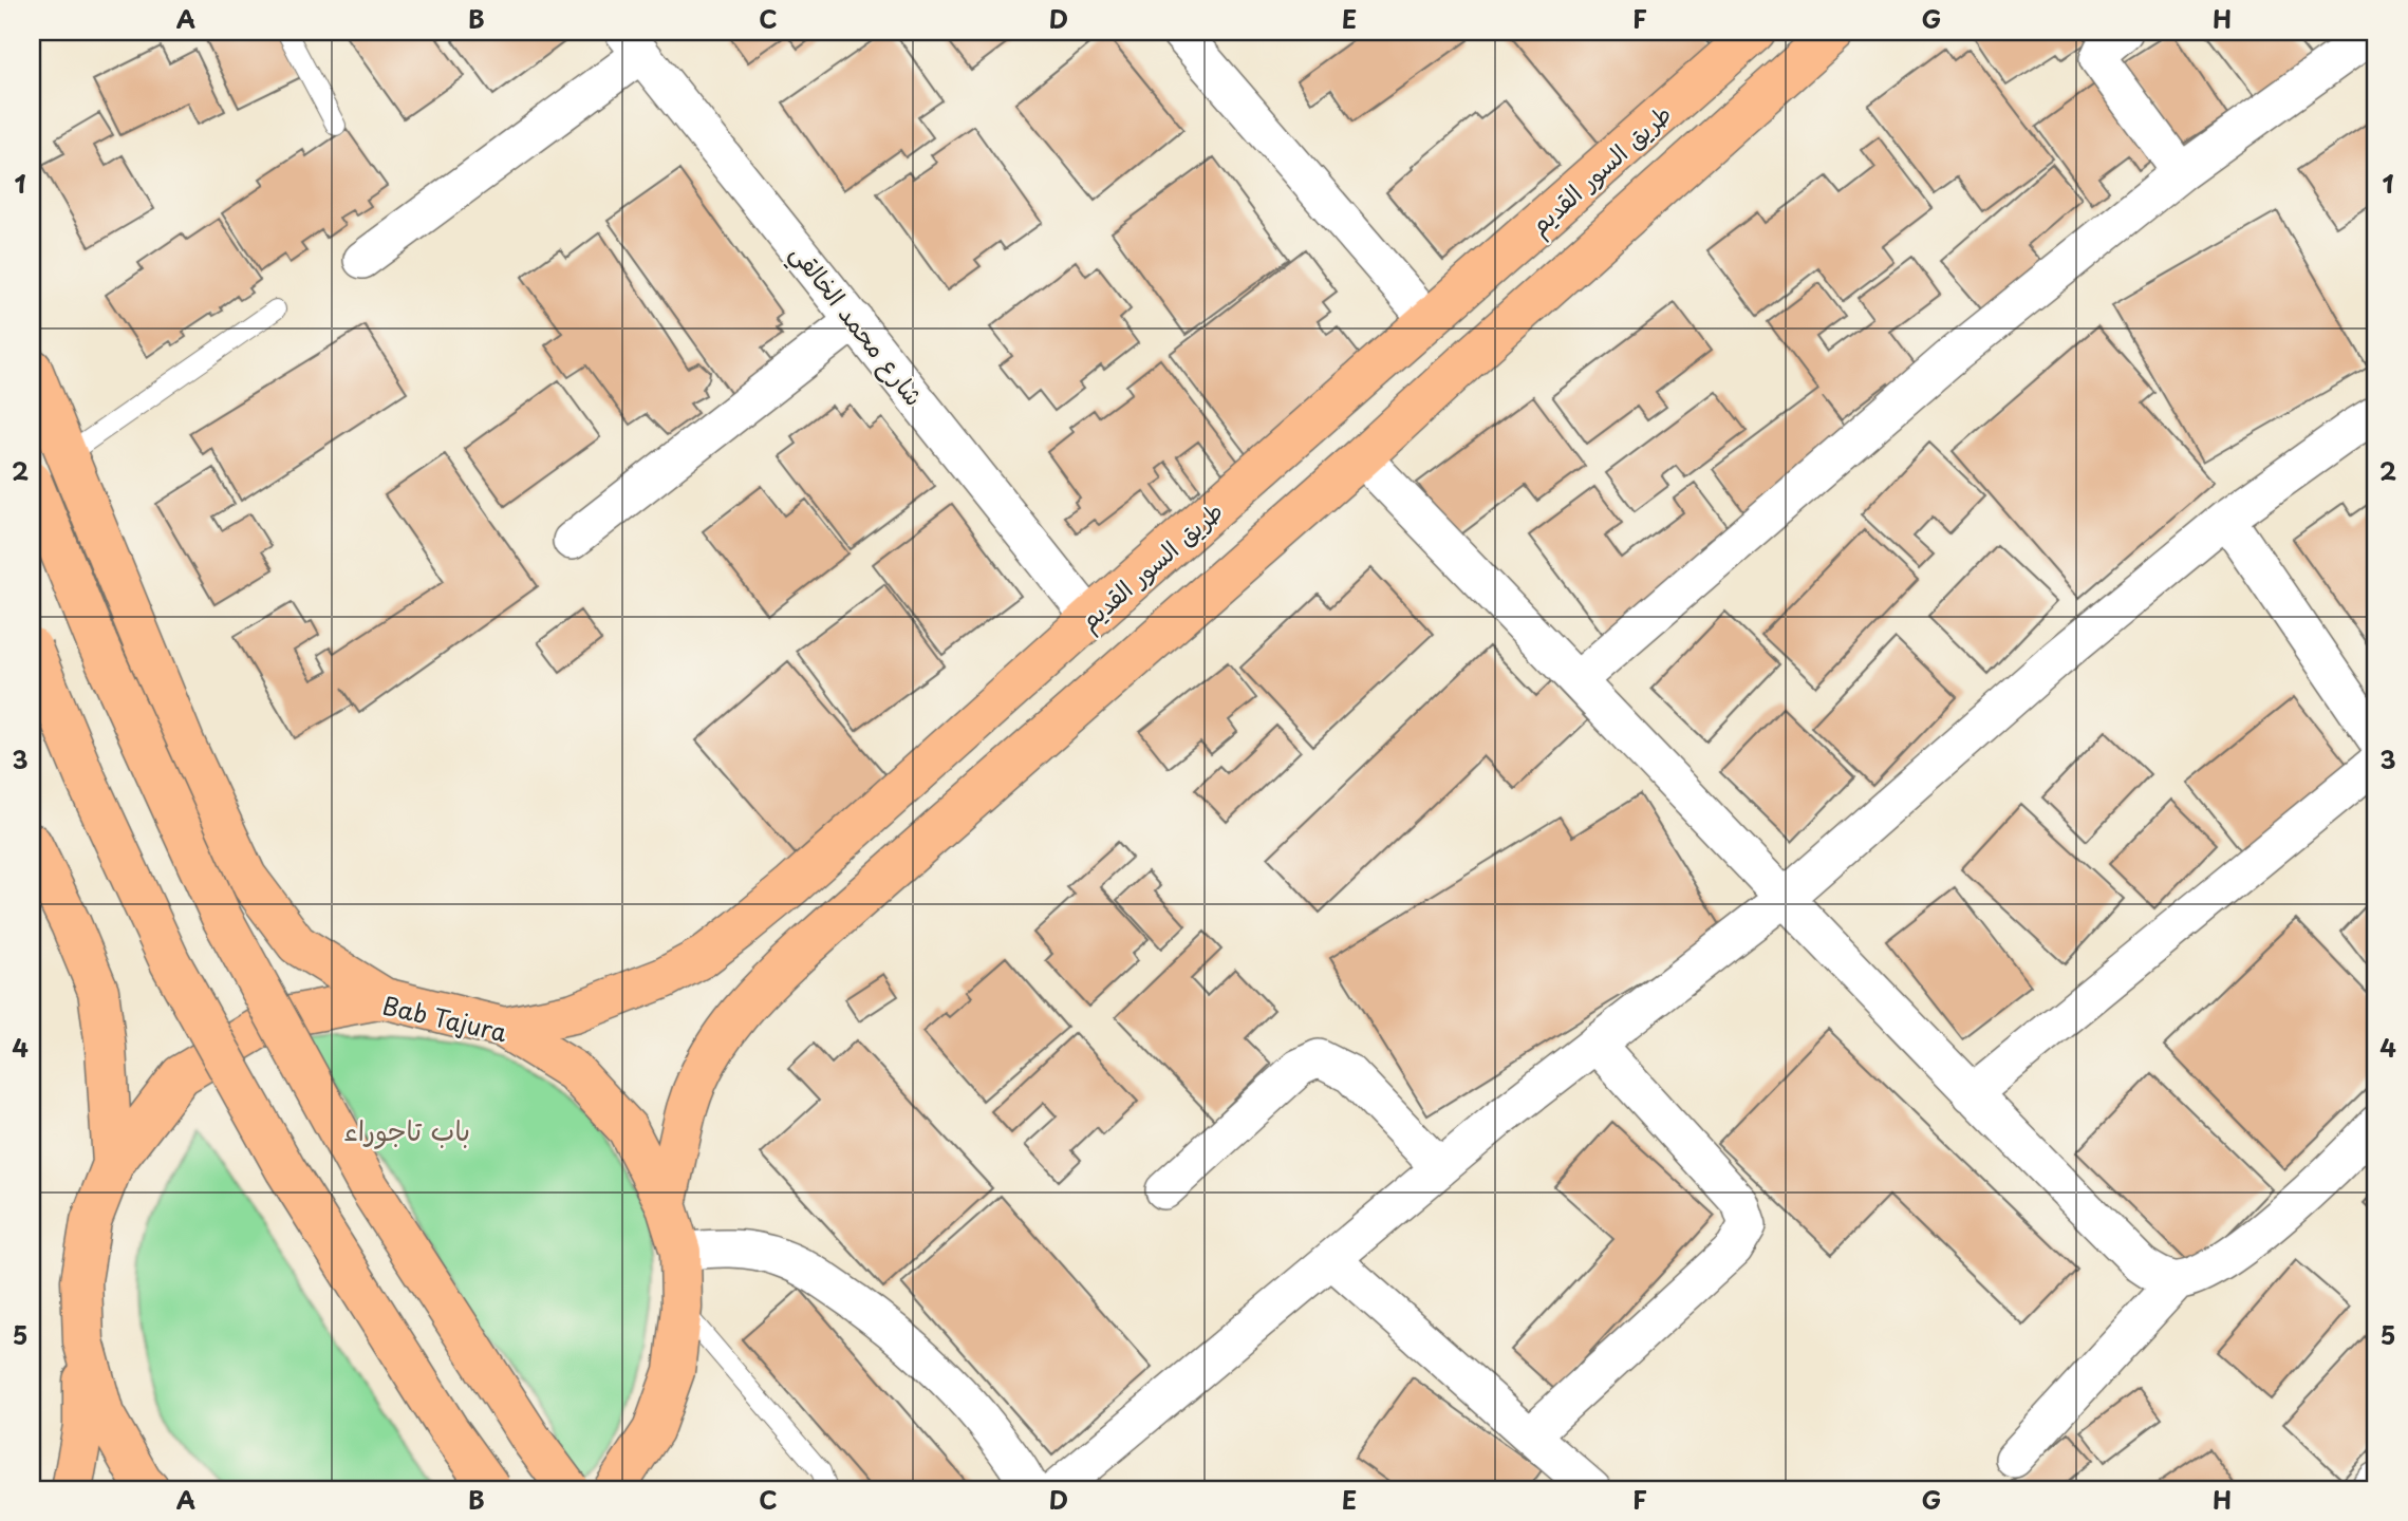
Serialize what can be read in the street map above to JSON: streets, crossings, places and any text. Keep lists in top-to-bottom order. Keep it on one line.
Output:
{"streets":{"main road":["طريق السور القديم","Bab Tajura"],"street":["شارع محمد الخالقي"]},"crossings":[["طريق السور القديم","شارع محمد الخالقي"],["طريق السور القديم","Bab Tajura"]],"districts":["باب تاجوراء"],"grid":{"columns":["A","B","C","D","E","F","G","H"],"rows":["1","2","3","4","5"]}}
